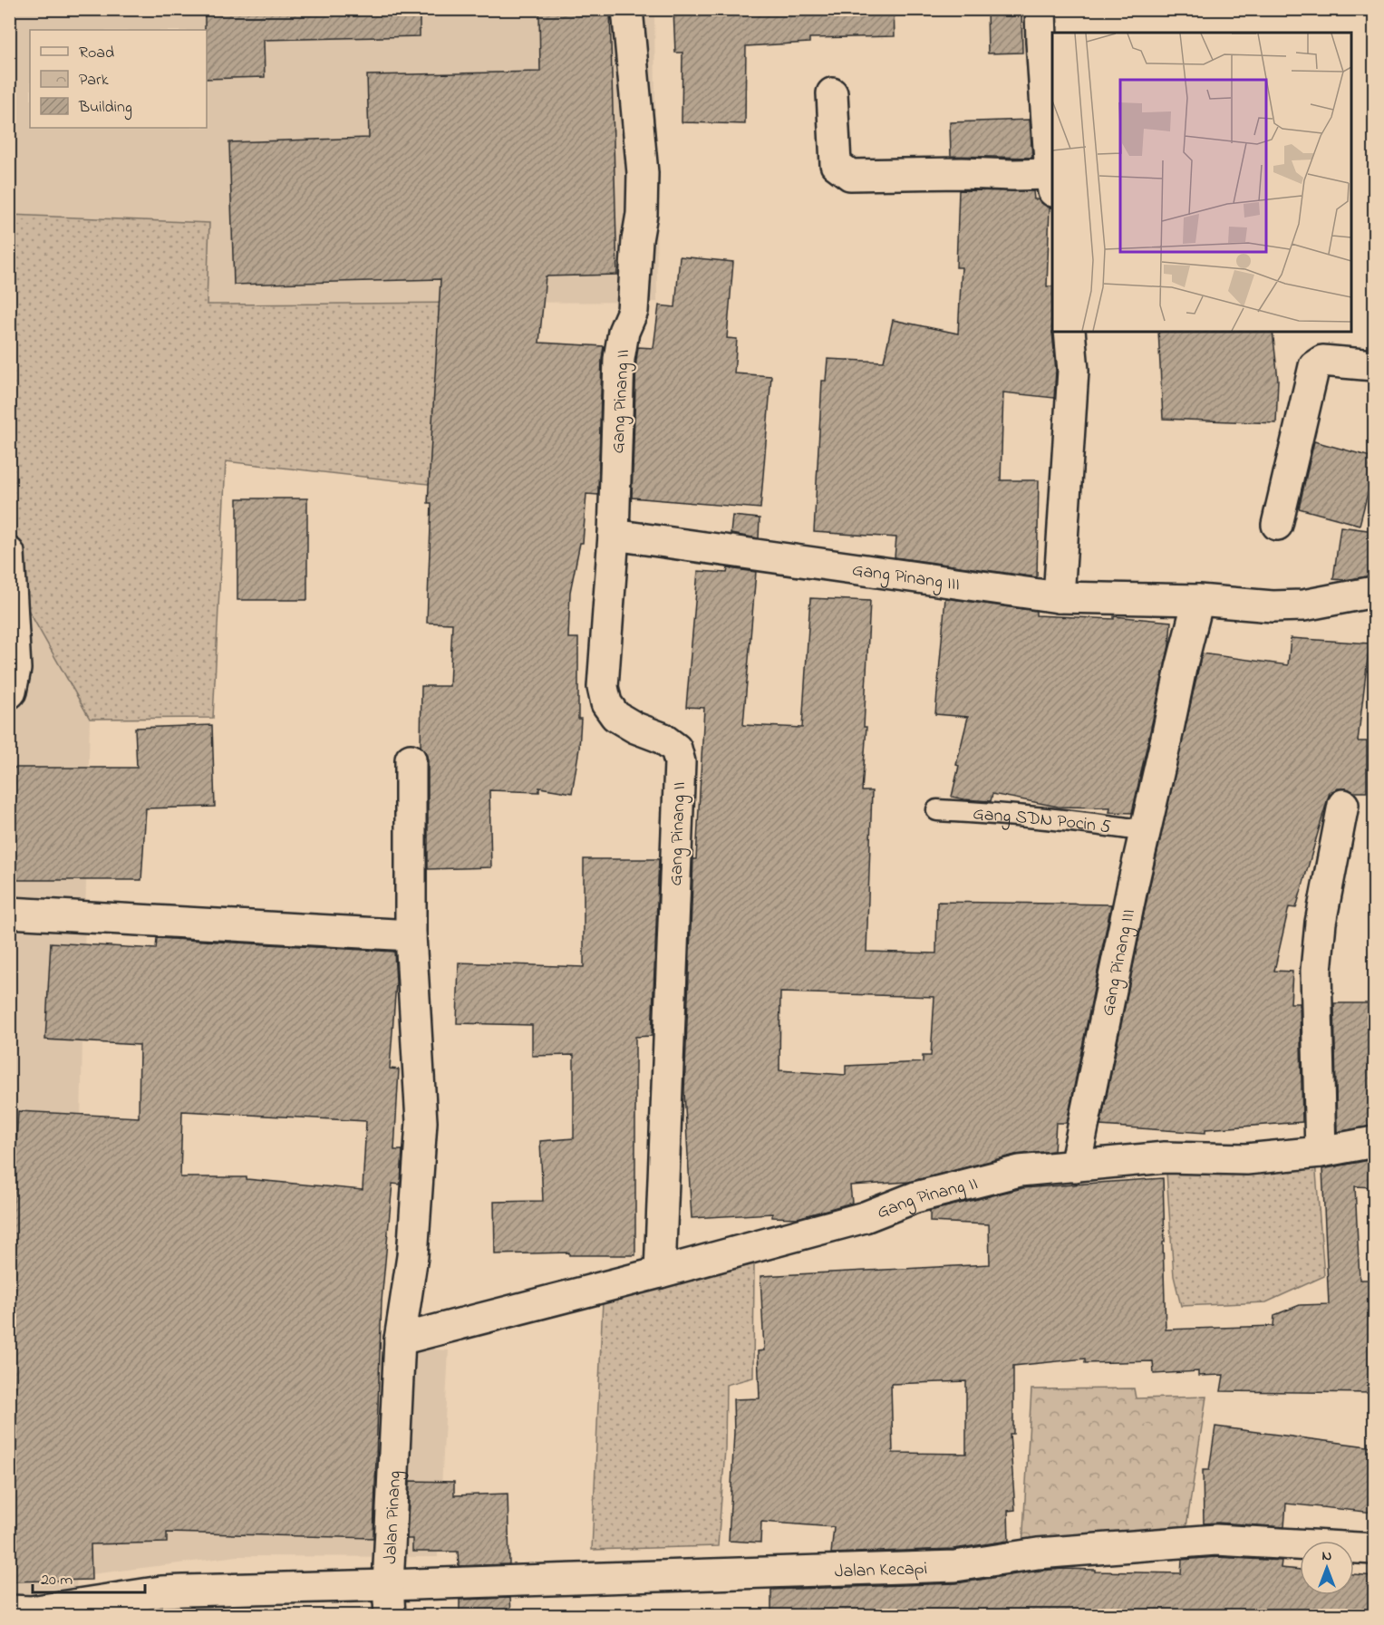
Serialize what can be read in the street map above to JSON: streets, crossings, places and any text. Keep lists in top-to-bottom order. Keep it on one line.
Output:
{"streets":{"street":["Gang Pinang II","Gang Pinang III","Jalan Pinang","Jalan Kecapi"],"lane":["Gang SDN Pocin 5"]},"crossings":[["Gang Pinang II","Gang Pinang III"],["Gang Pinang III","Gang SDN Pocin 5"],["Jalan Pinang","Jalan Kecapi"]],"legend":["Road","Park","Building"],"scale_bar":"20 m","north":"top"}
